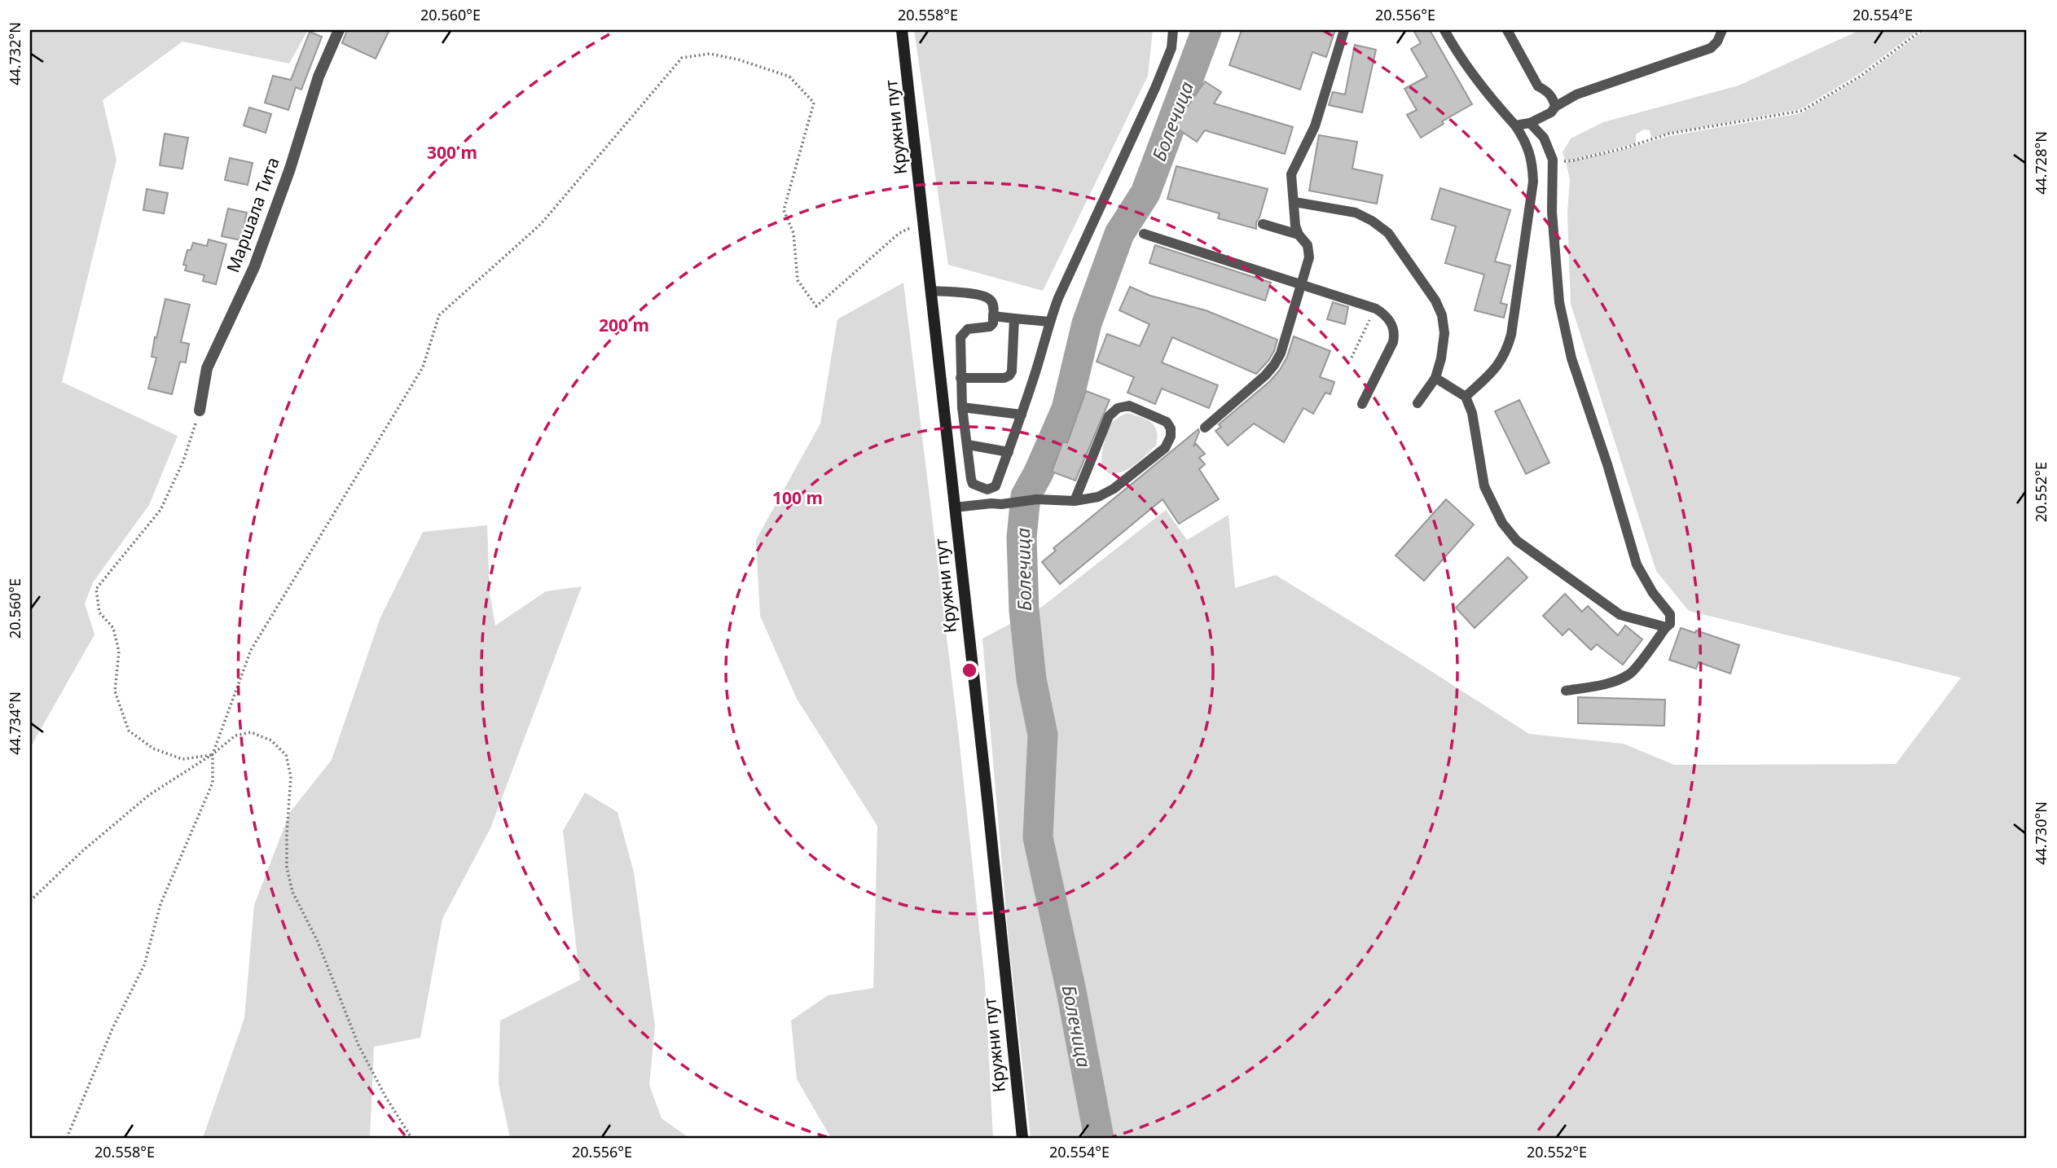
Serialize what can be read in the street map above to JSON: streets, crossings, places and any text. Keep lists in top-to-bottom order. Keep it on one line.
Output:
{"streets":{"main road":["Кружни пут"],"street":["Маршала Тита"]},"water":["Болечица"],"coordinates":["20.560°E","20.558°E","20.556°E","20.554°E","44.732°N","44.728°N","20.552°E","44.734°N","44.730°N"],"rings":["300 m","200 m","100 m"]}
